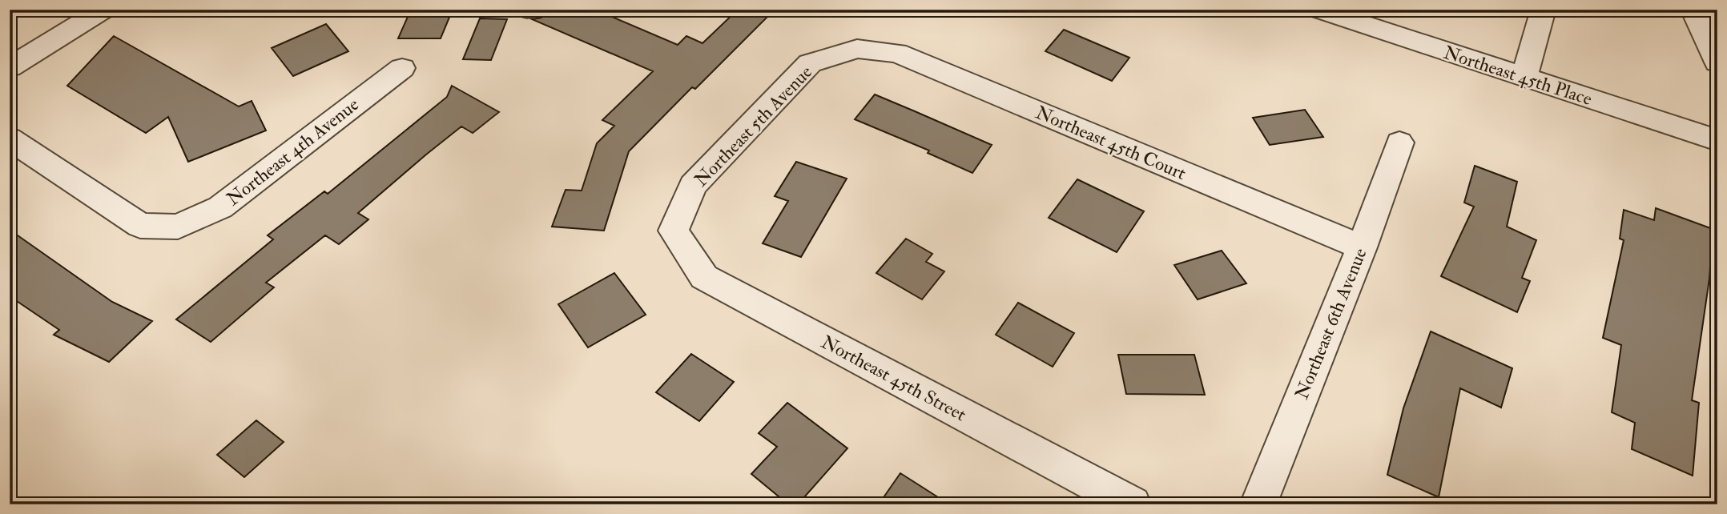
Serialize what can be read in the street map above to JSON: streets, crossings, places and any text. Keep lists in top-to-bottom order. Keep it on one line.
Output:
{"streets":{"street":["Northeast 45th Place","Northeast 5th Avenue","Northeast 45th Court","Northeast 4th Avenue","Northeast 6th Avenue","Northeast 45th Street"]},"crossings":[["Northeast 5th Avenue","Northeast 45th Court"],["Northeast 5th Avenue","Northeast 45th Street"],["Northeast 45th Court","Northeast 6th Avenue"]]}
